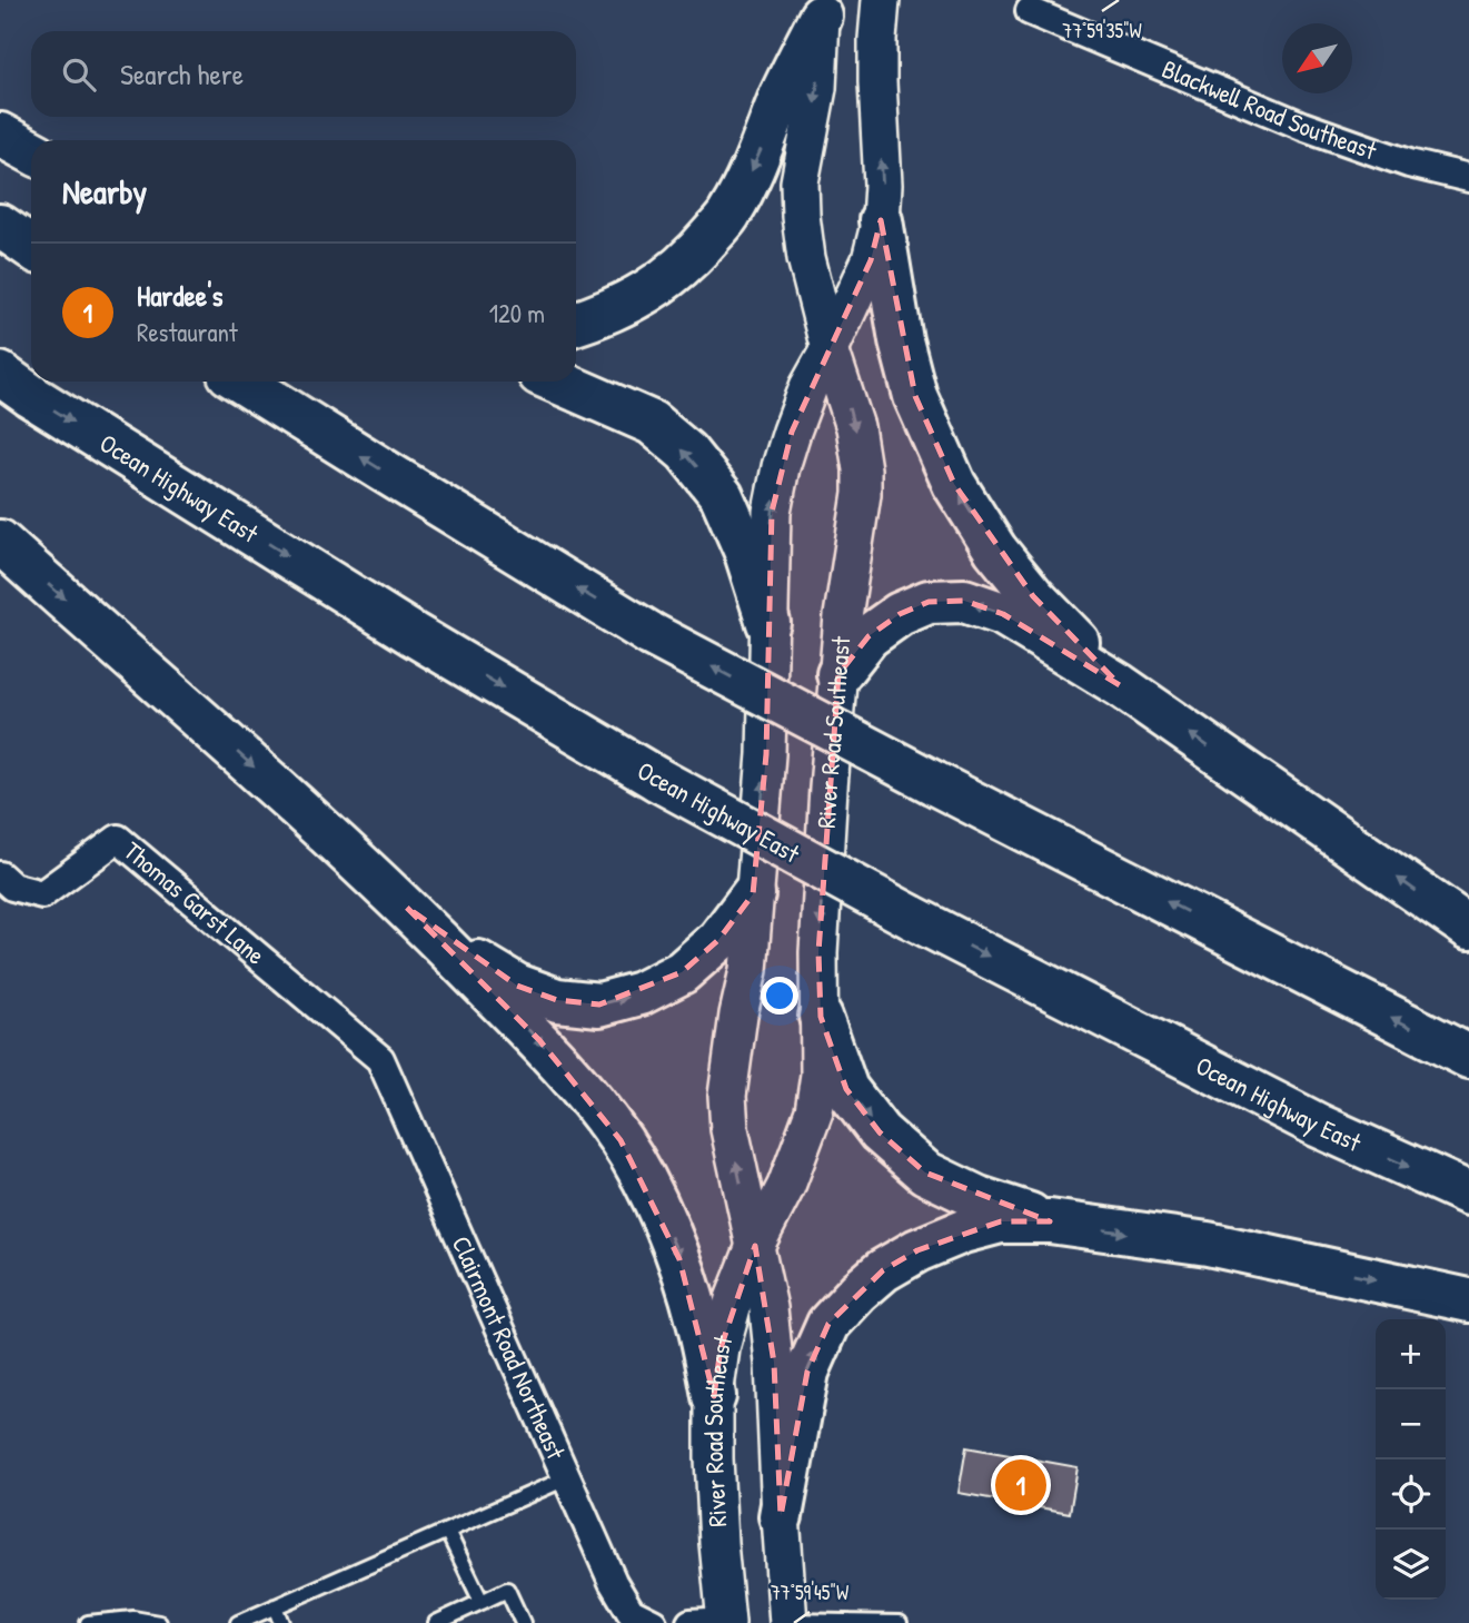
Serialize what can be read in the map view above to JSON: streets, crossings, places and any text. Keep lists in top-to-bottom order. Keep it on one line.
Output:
{"streets":{"highway":["Ocean Highway East"],"main road":["River Road Southeast"],"street":["Blackwell Road Southeast","Thomas Garst Lane","Clairmont Road Northeast"]},"crossings":[["Thomas Garst Lane","Clairmont Road Northeast"]],"north":"bottom left","page":{"search":"Search here","heading":"Nearby","list":[{"mark":"1","name":"Hardee's","note":"Restaurant","value":"120 m"}],"map_buttons":["+","−"],"pins":"1"},"coordinates":["77°59'35\"W","77°59'45\"W"]}
